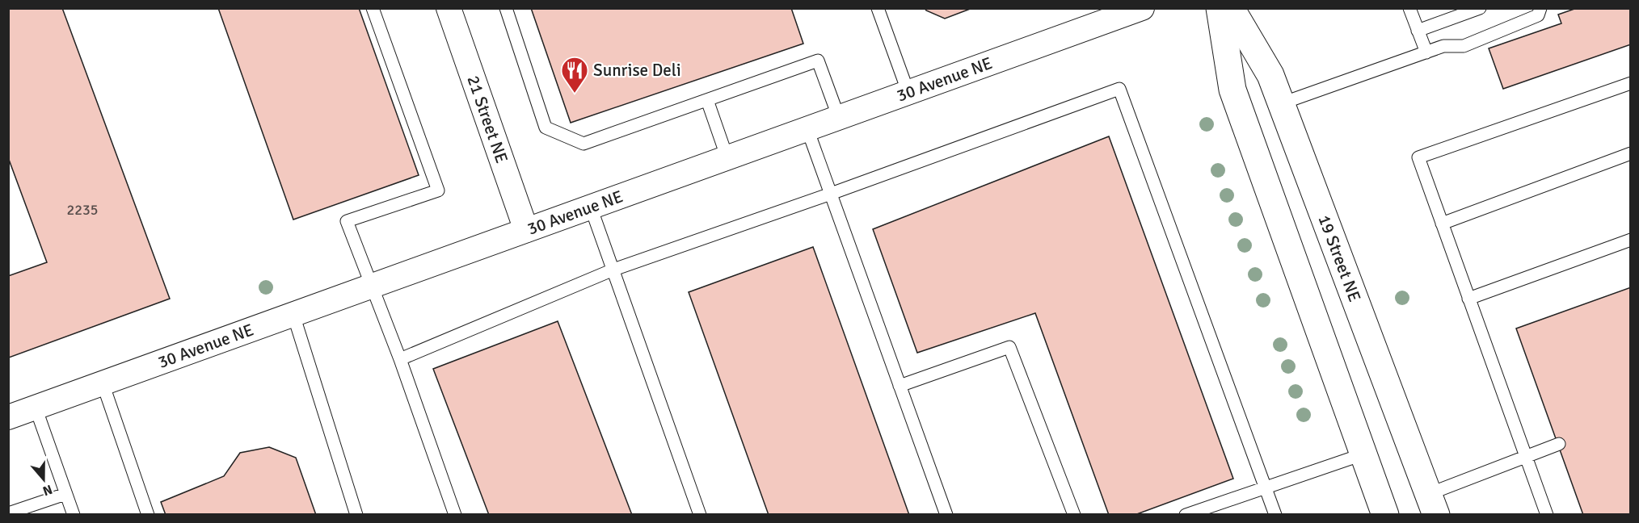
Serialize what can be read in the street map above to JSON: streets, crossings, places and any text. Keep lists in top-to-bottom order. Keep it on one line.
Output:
{"streets":{"street":["30 Avenue NE","21 Street NE","19 Street NE"]},"crossings":[["30 Avenue NE","21 Street NE"]],"places":{"restaurant":["Sunrise Deli"]},"house_numbers":["2235"],"north":"bottom"}
